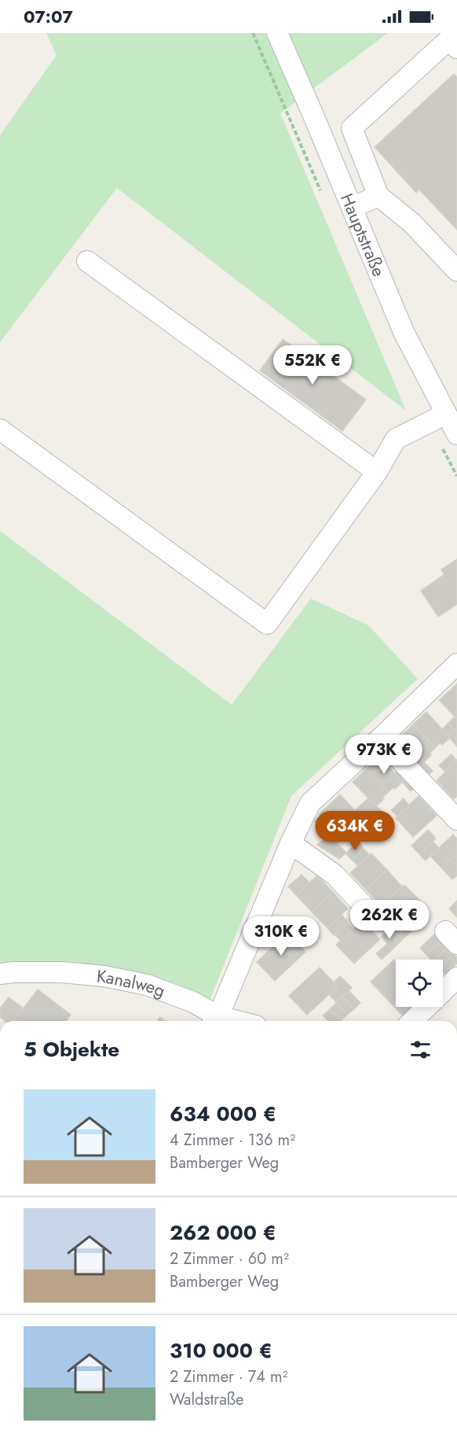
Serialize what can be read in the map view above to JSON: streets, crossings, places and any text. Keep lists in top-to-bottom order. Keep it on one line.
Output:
{"streets":{"street":["Hauptstraße","Kanalweg"]},"page":{"status":"07:07","price":["552K €","973K €","634K €","262K €","310K €"],"heading":"5 Objekte","list":[{"name":"634 000 €","note":"4 Zimmer · 136 m² · Bamberger Weg"},{"name":"262 000 €","note":"2 Zimmer · 60 m² · Bamberger Weg"},{"name":"310 000 €","note":"2 Zimmer · 74 m² · Waldstraße"}]}}
